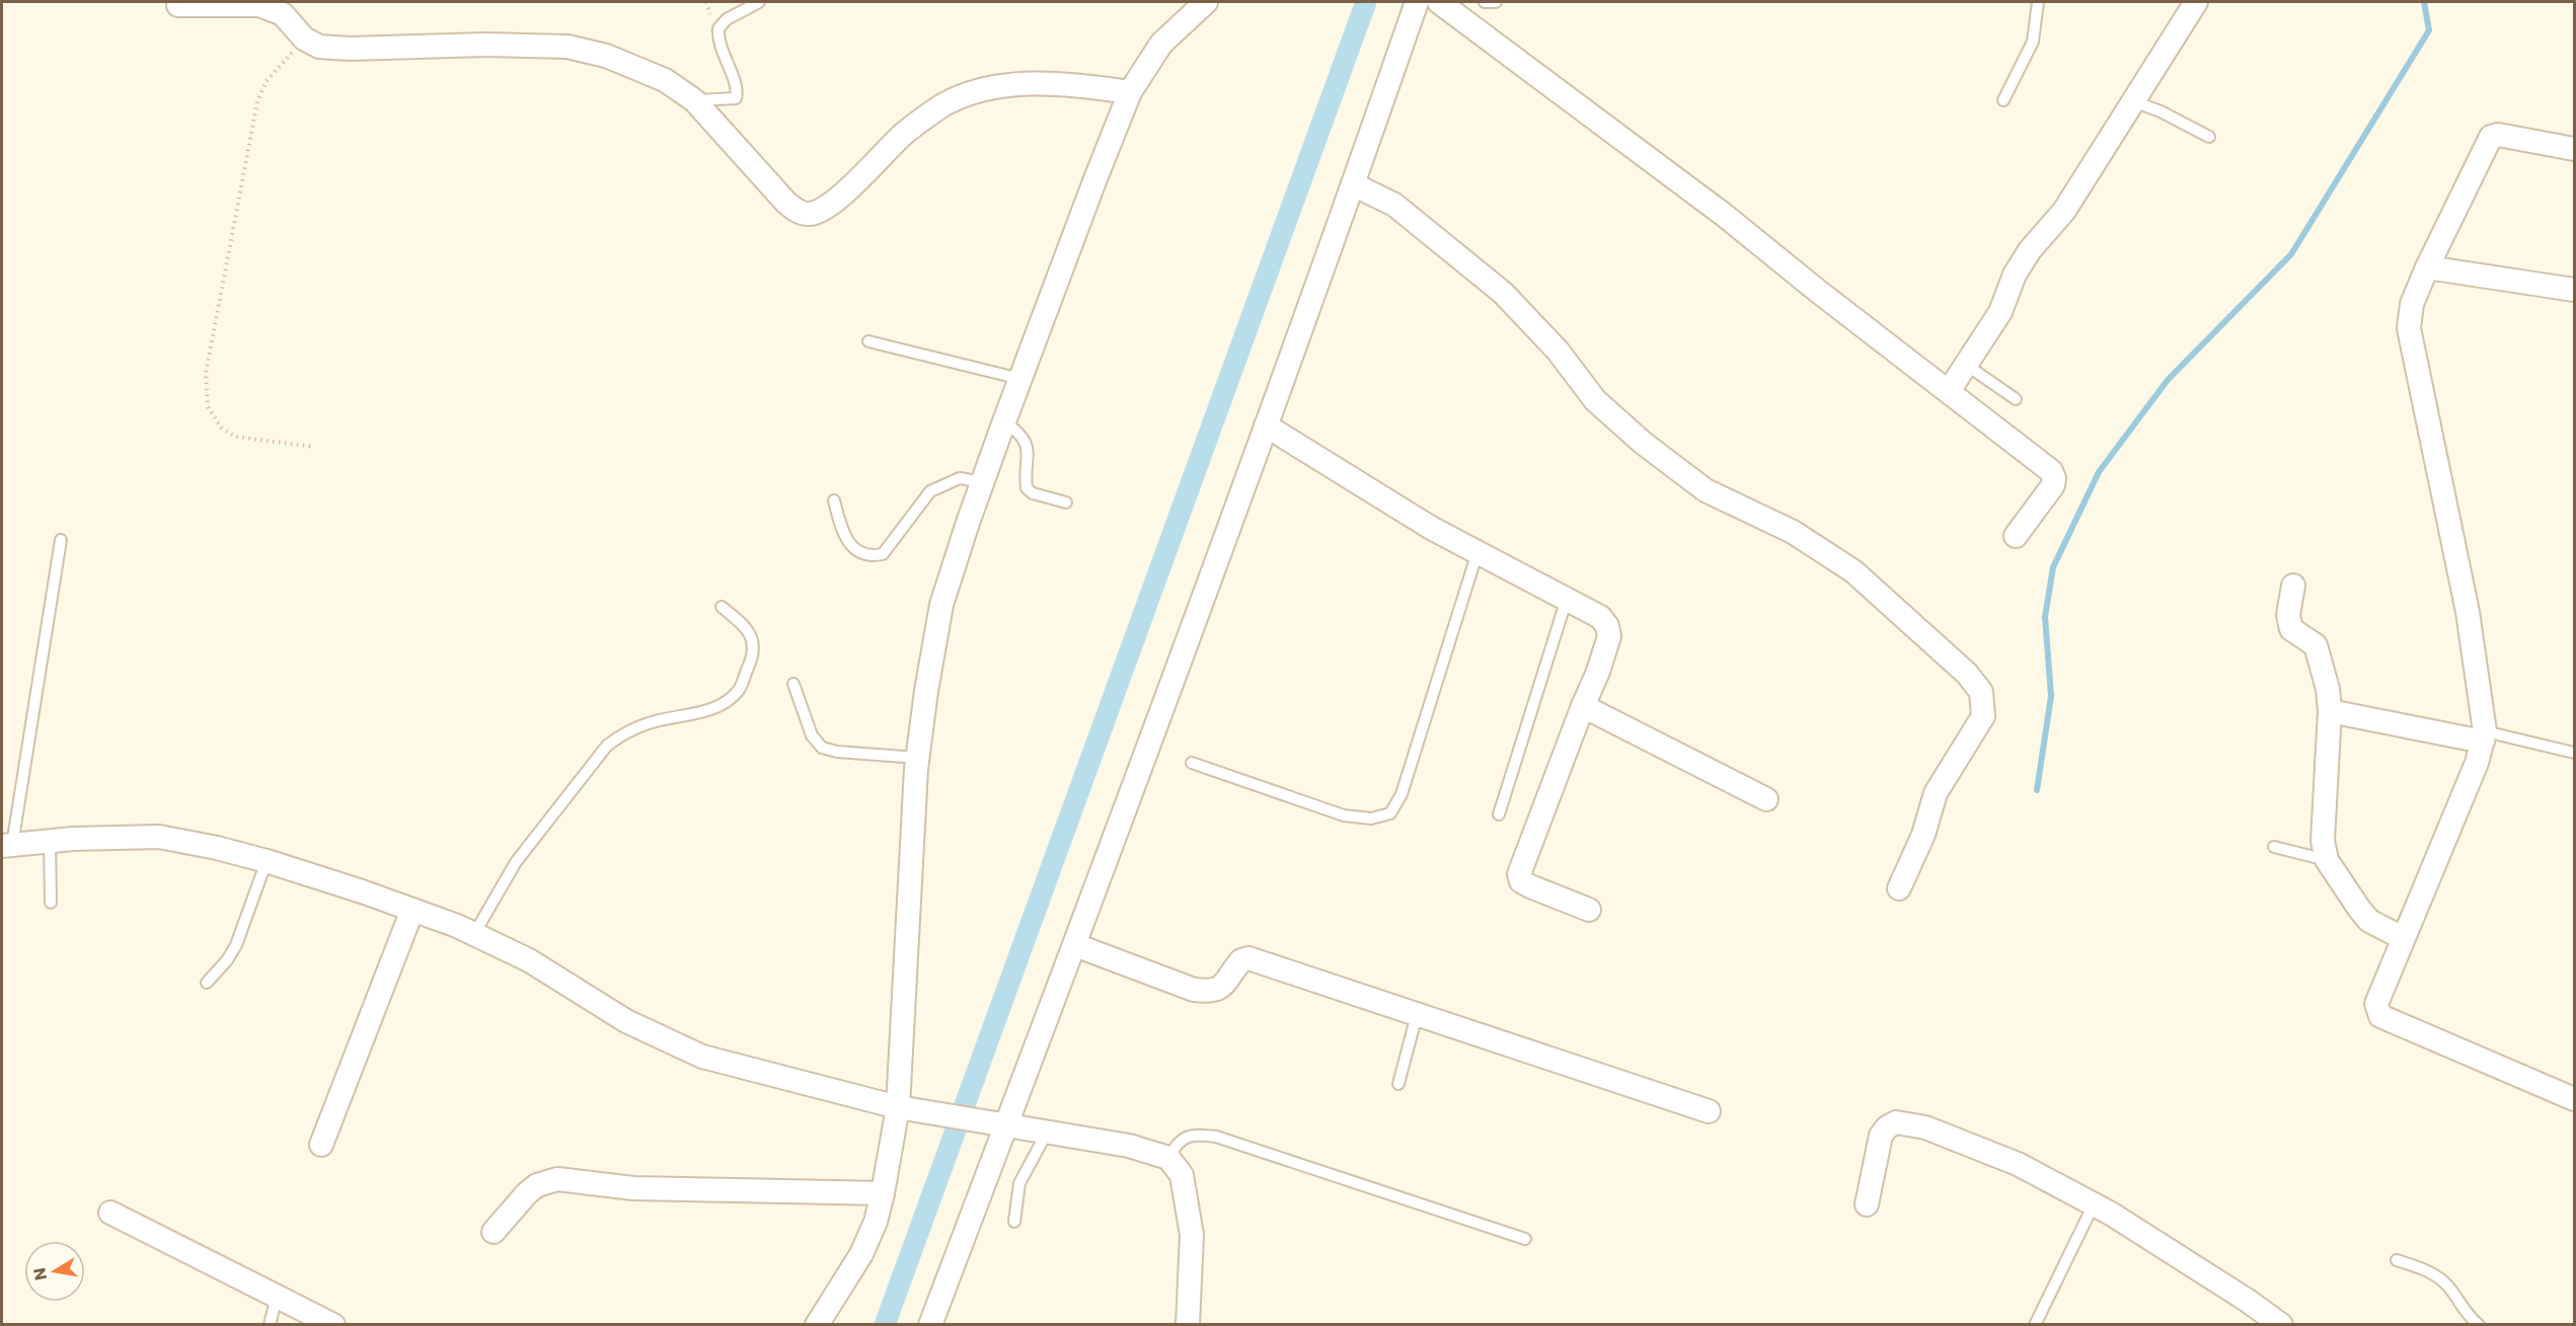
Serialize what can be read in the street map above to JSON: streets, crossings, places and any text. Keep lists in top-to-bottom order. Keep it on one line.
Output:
{"north":"left"}
